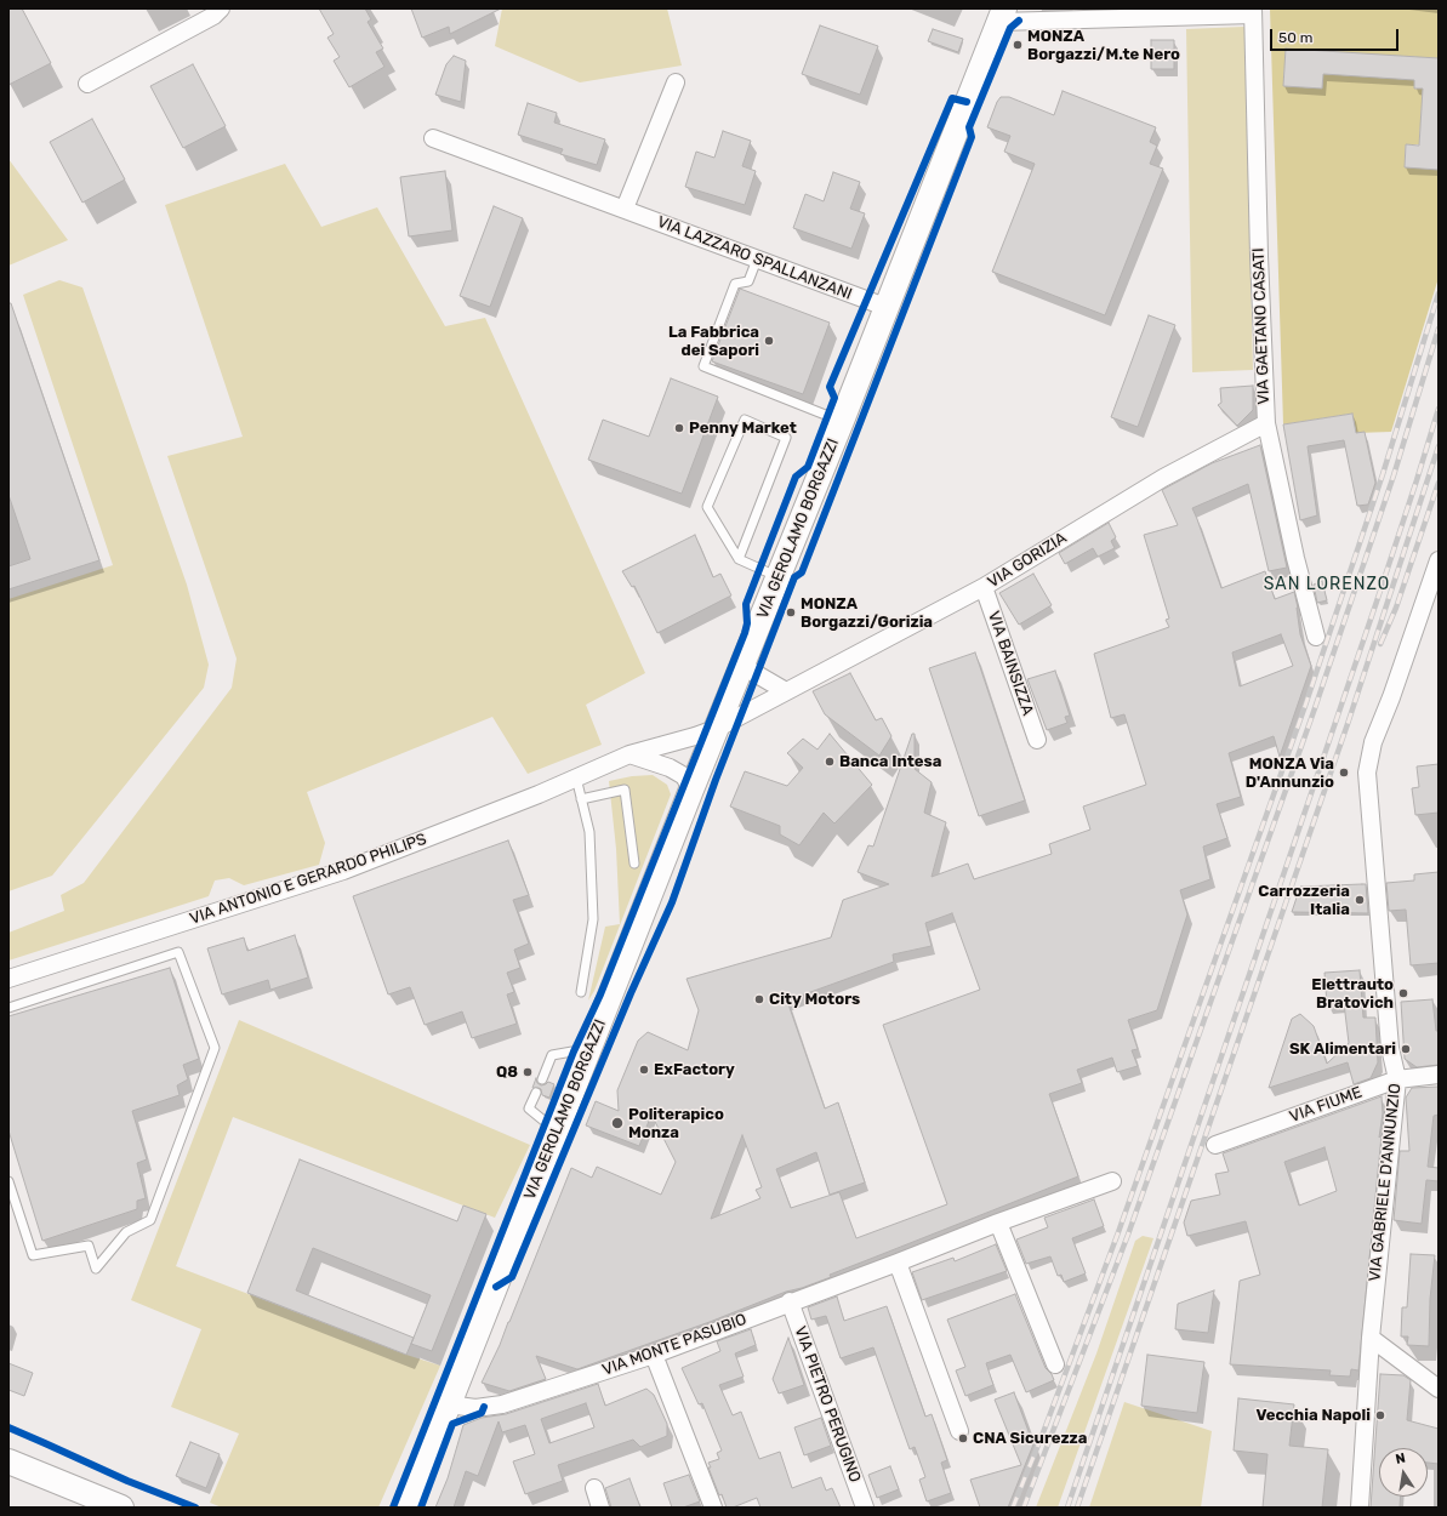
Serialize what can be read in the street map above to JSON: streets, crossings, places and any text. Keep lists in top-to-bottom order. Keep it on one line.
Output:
{"streets":{"main road":["VIA GEROLAMO BORGAZZI"],"street":["VIA LAZZARO SPALLANZANI","VIA GAETANO CASATI","VIA GORIZIA","VIA BAINSIZZA","VIA ANTONIO E GERARDO PHILIPS","VIA FIUME","VIA GABRIELE D'ANNUNZIO","VIA MONTE PASUBIO","VIA PIETRO PERUGINO"]},"crossings":[["VIA LAZZARO SPALLANZANI","VIA GEROLAMO BORGAZZI"],["VIA GAETANO CASATI","VIA GORIZIA"],["VIA GEROLAMO BORGAZZI","VIA GORIZIA"],["VIA GEROLAMO BORGAZZI","VIA ANTONIO E GERARDO PHILIPS"],["VIA GEROLAMO BORGAZZI","VIA MONTE PASUBIO"],["VIA GORIZIA","VIA BAINSIZZA"],["VIA GORIZIA","VIA ANTONIO E GERARDO PHILIPS"],["VIA FIUME","VIA GABRIELE D'ANNUNZIO"],["VIA MONTE PASUBIO","VIA PIETRO PERUGINO"]],"districts":["SAN LORENZO"],"places":["MONZA Borgazzi/M.te Nero","La Fabbrica dei Sapori","Penny Market","MONZA Borgazzi/Gorizia","Banca Intesa","MONZA Via D'Annunzio","Carrozzeria Italia","Elettrauto Bratovich","City Motors","SK Alimentari","ExFactory","Q8","Politerapico Monza","Vecchia Napoli","CNA Sicurezza"],"scale_bar":"50 m","north":"top"}
